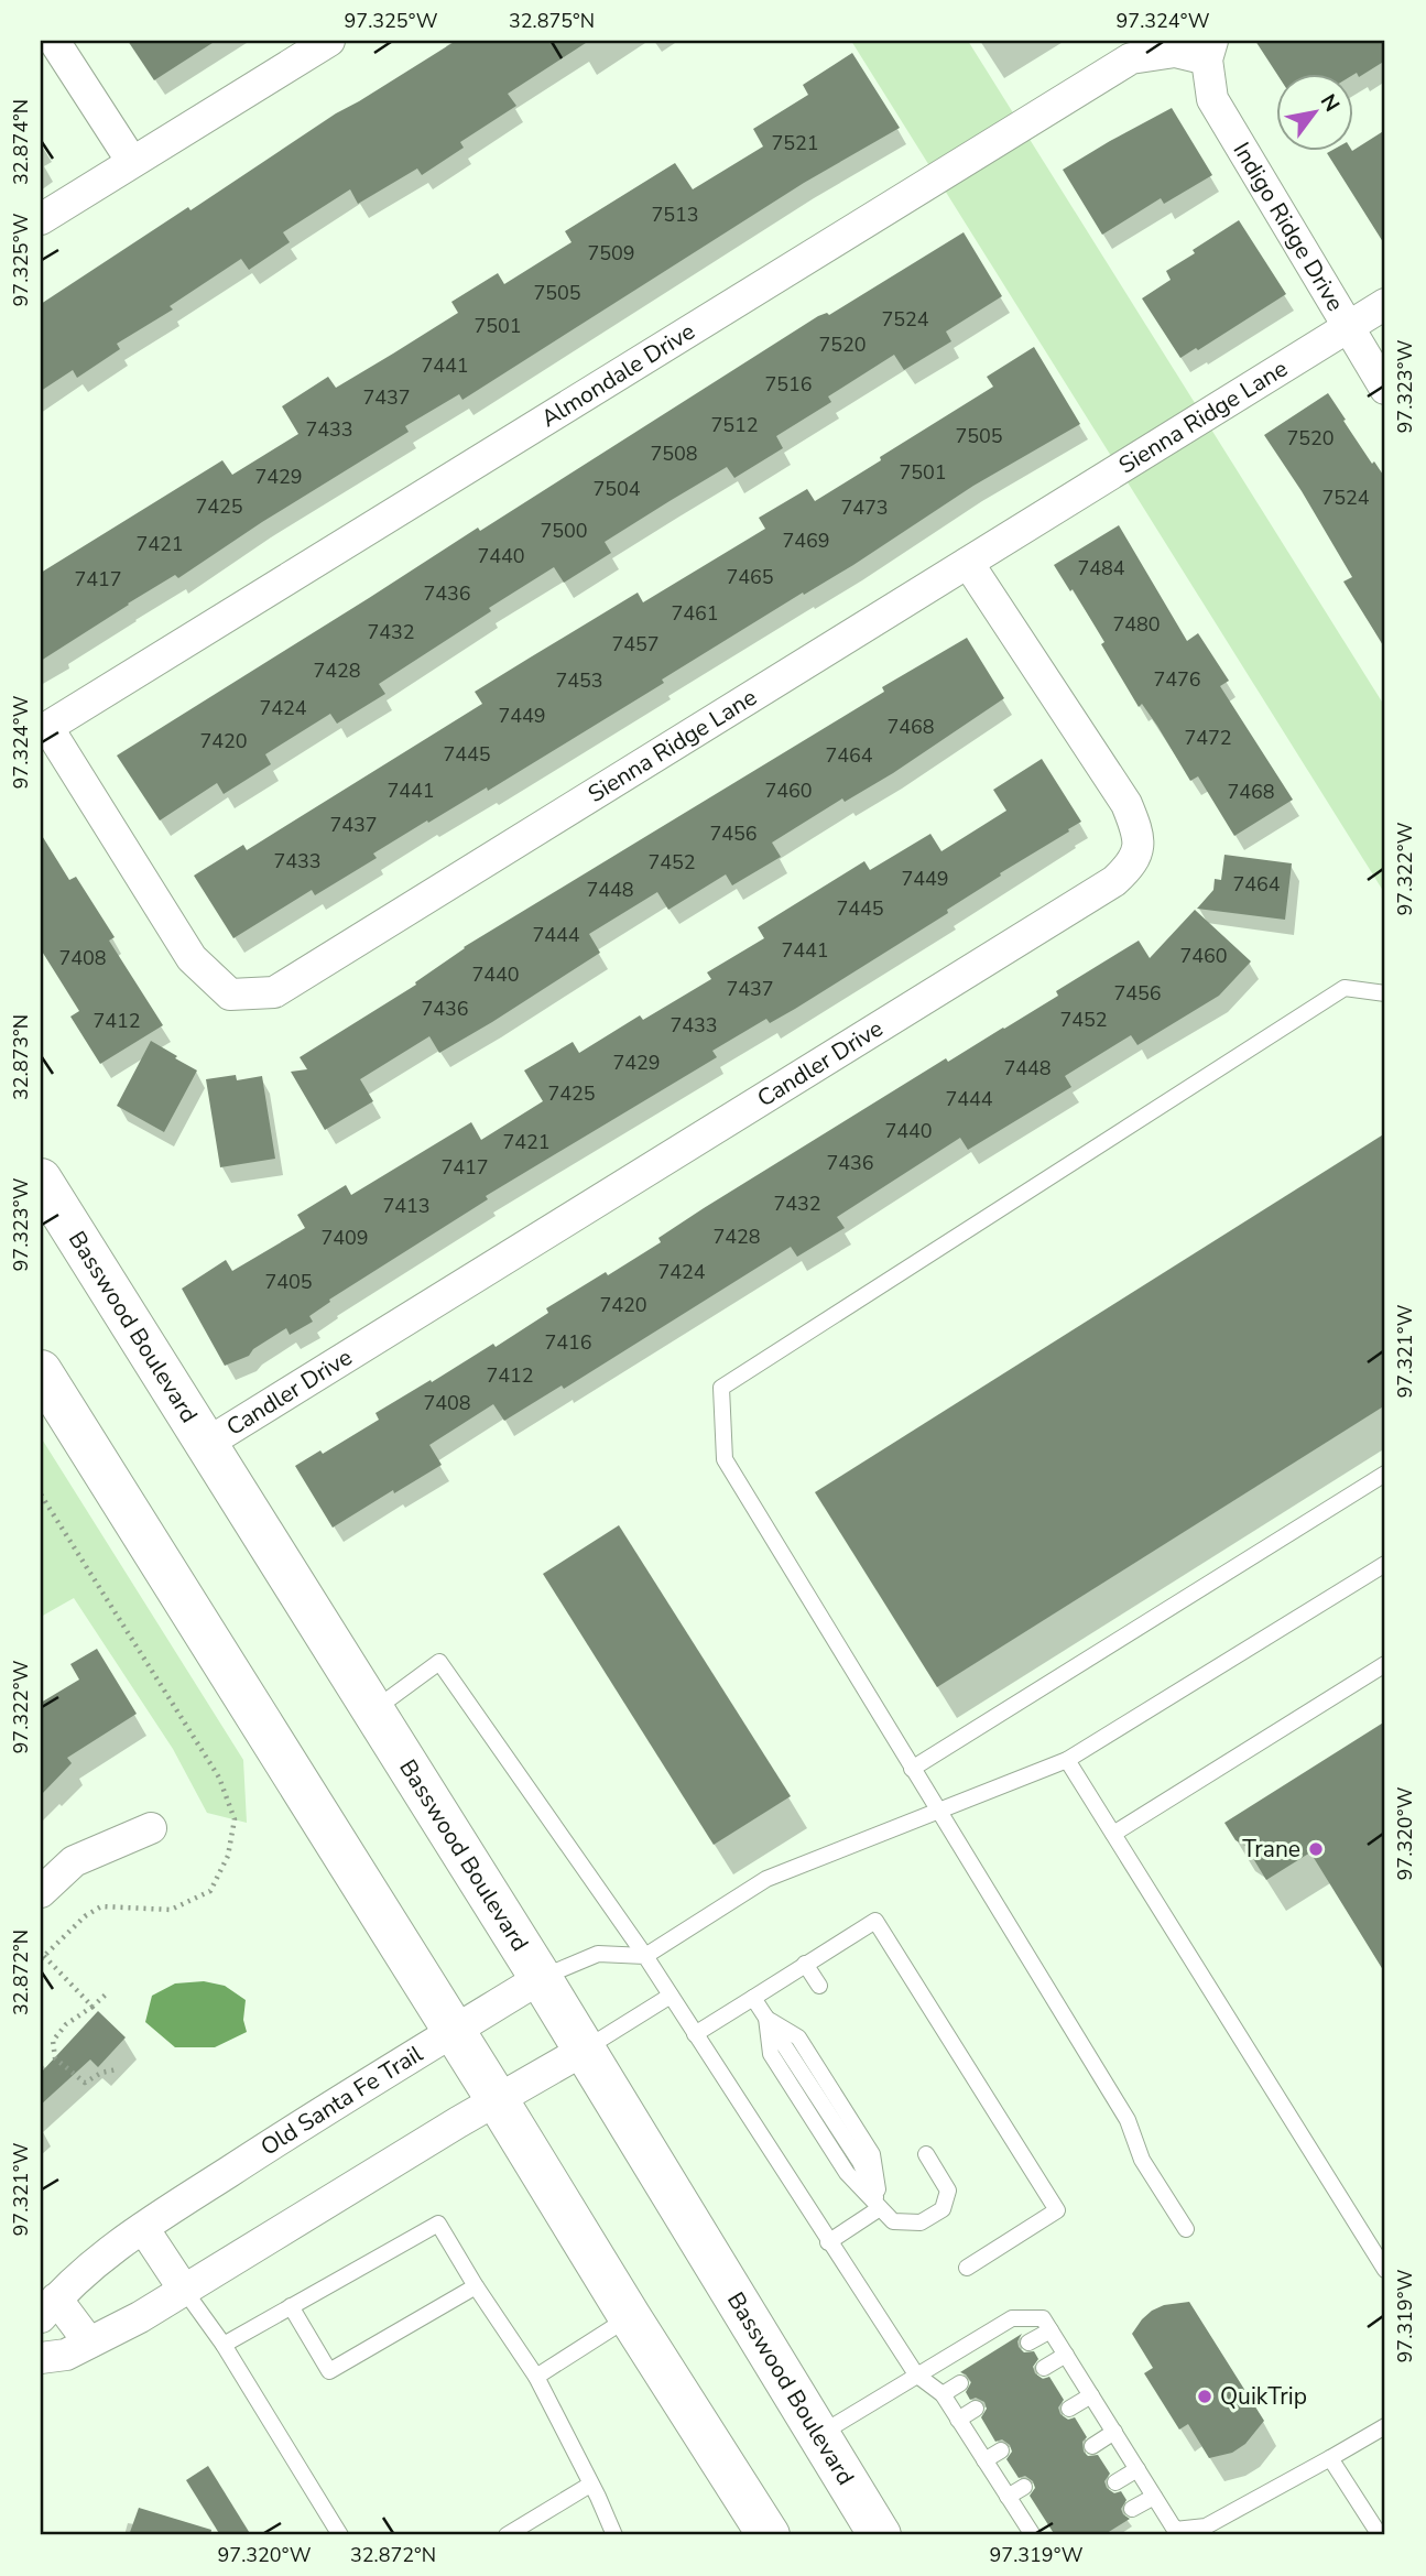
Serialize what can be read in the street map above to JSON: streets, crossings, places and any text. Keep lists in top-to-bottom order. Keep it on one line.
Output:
{"streets":{"main road":["Basswood Boulevard"],"street":["Indigo Ridge Drive","Almondale Drive","Sienna Ridge Lane","Candler Drive","Old Santa Fe Trail"]},"crossings":[["Indigo Ridge Drive","Almondale Drive"],["Indigo Ridge Drive","Sienna Ridge Lane"],["Almondale Drive","Sienna Ridge Lane"],["Sienna Ridge Lane","Candler Drive"],["Candler Drive","Basswood Boulevard"],["Basswood Boulevard","Old Santa Fe Trail"]],"places":["Trane","QuikTrip"],"house_numbers":["7521","7513","7509","7505","7524","7501","7520","7441","7516","7437","7512","7433","7505","7520","7508","7501","7429","7504","7524","7425","7473","7500","7469","7421","7440","7484","7465","7417","7436","7461","7480","7432","7457","7428","7476","7453","7424","7449","7468","7472","7420","7445","7464","7441","7460","7468","7437","7456","7433","7452","7449","7464","7448","7445","7444","7441","7460","7408","7440","7437","7456","7436","7452","7412","7433","7429","7448","7425","7444","7440","7421","7436","7417","7432","7413","7428","7409","7424","7405","7420","7416","7412","7408"],"north":"top right","coordinates":["97.325°W","32.875°N","97.324°W","32.874°N","97.323°W","97.322°W","32.873°N","97.321°W","97.320°W","32.872°N","97.319°W"]}
